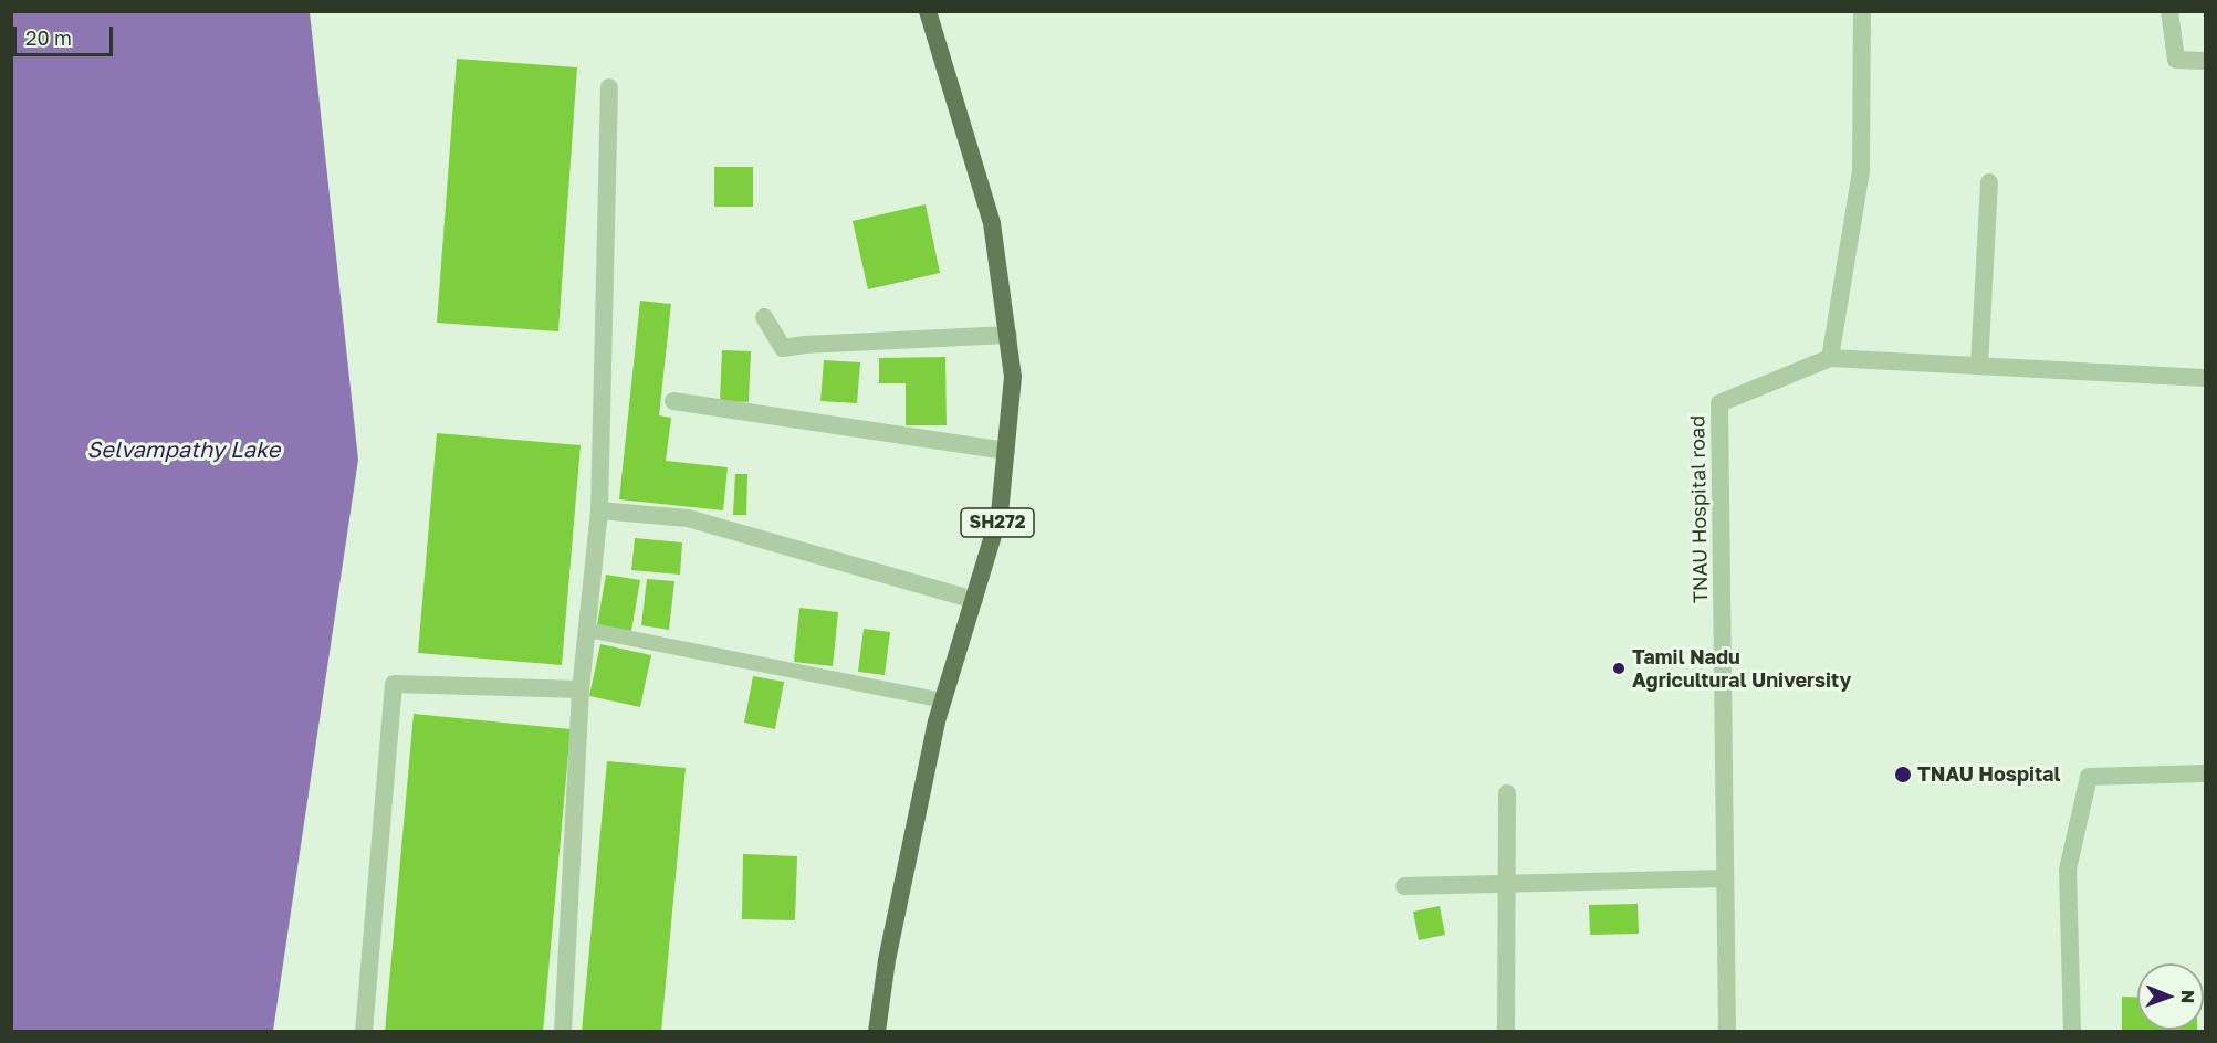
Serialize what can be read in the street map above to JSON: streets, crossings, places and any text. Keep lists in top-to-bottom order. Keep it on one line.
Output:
{"streets":{"main road":["SH272"],"street":["TNAU Hospital road"]},"water":["Selvampathy Lake"],"places":["Tamil Nadu Agricultural University","TNAU Hospital"],"scale_bar":"20 m","north":"right"}
